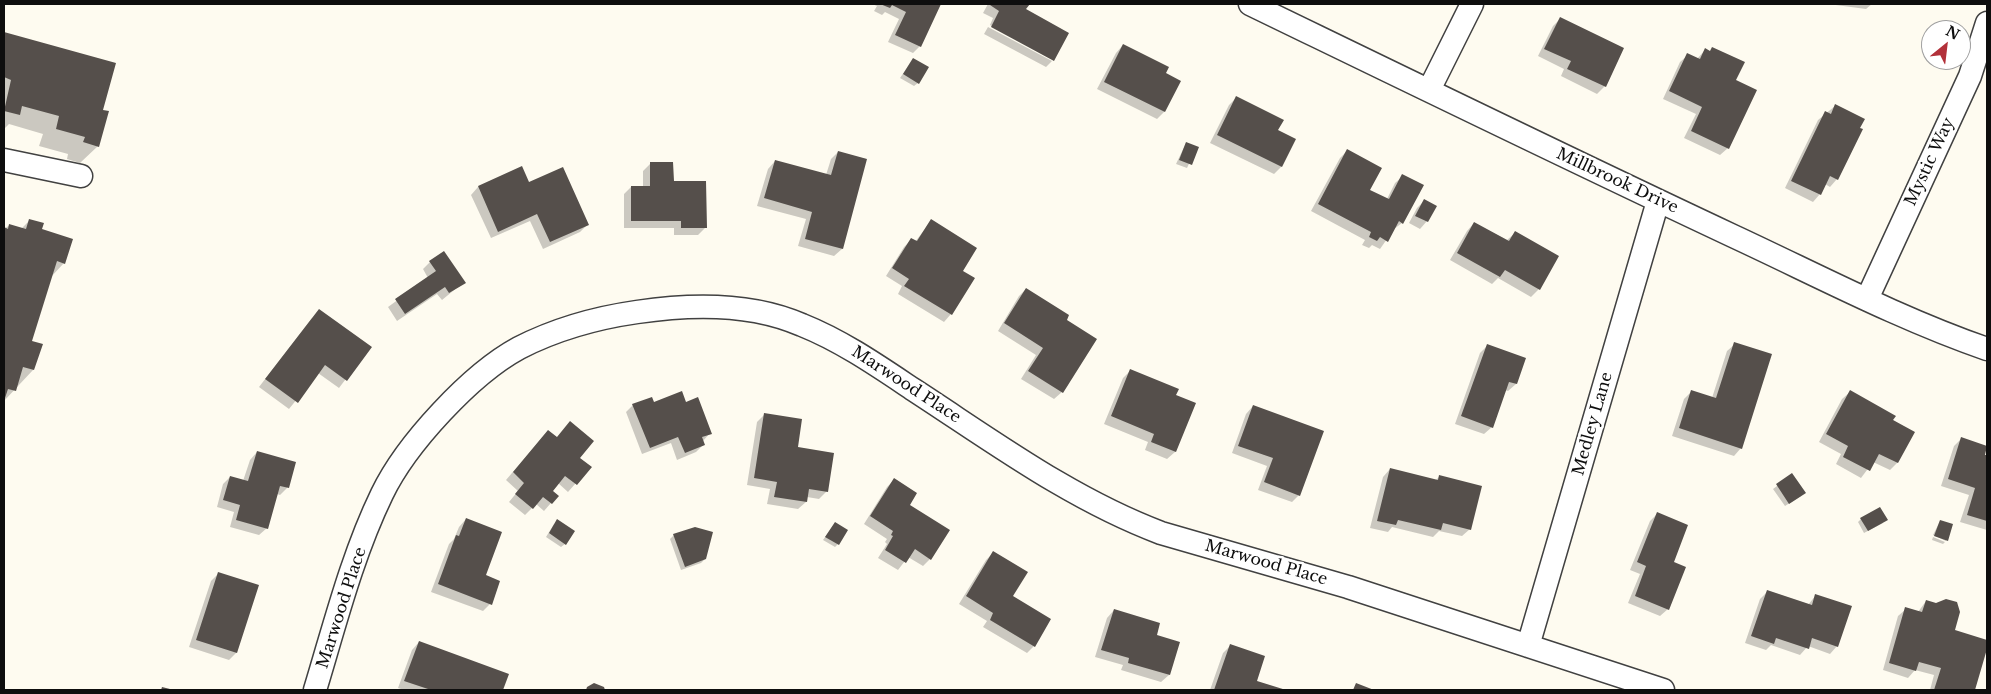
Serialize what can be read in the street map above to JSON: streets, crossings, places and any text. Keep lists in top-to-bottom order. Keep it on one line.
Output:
{"streets":{"street":["Mystic Way","Millbrook Drive","Marwood Place","Medley Lane"]},"crossings":[["Mystic Way","Millbrook Drive"],["Millbrook Drive","Medley Lane"],["Marwood Place","Medley Lane"]],"north":"top right"}
